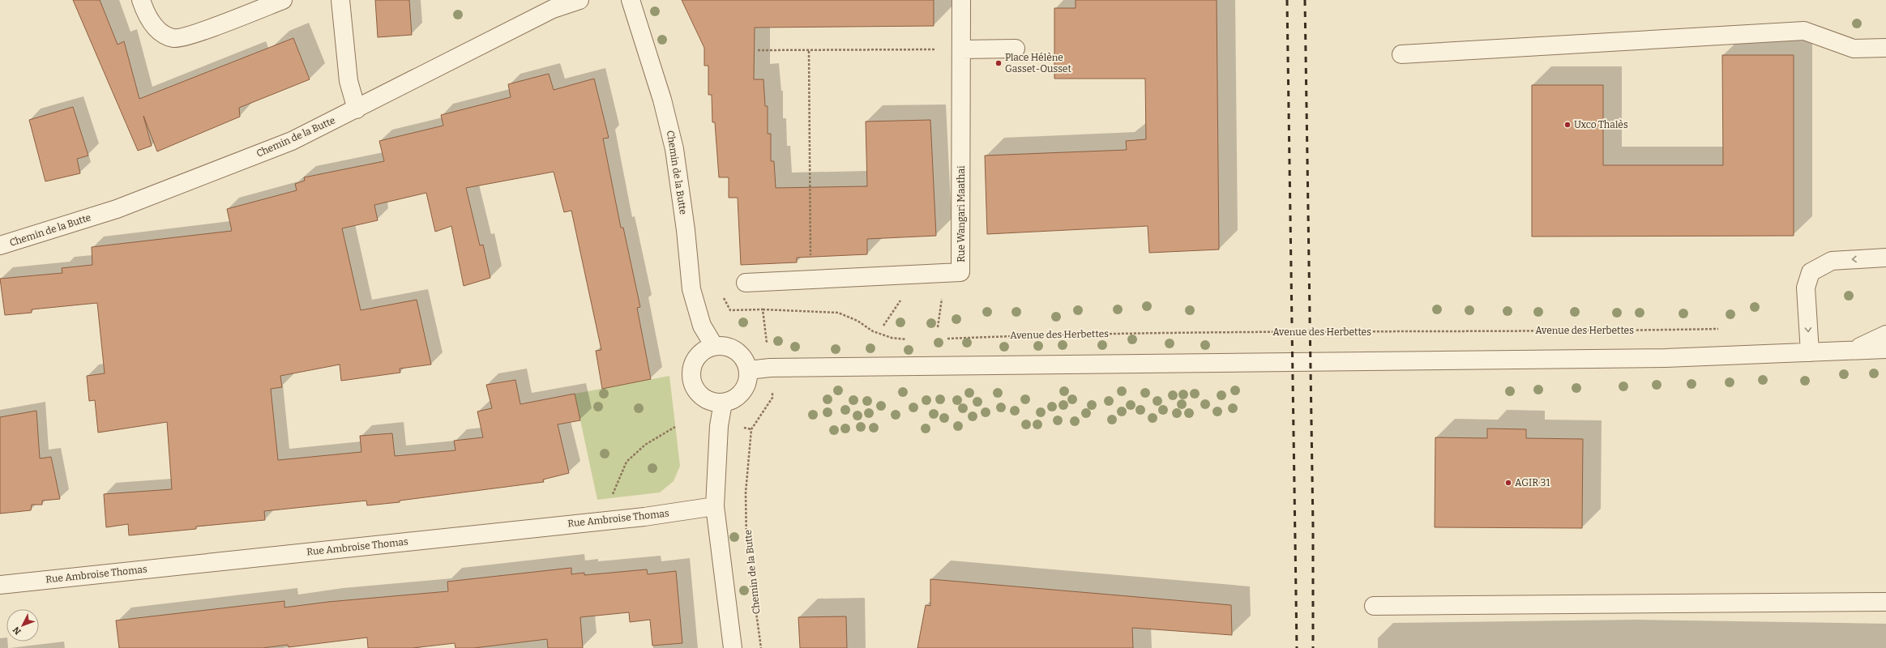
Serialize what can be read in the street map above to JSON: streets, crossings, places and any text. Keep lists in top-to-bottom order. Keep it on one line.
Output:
{"streets":{"street":["Chemin de la Butte","Rue Wangari Maathai","Rue Ambroise Thomas"],"path":["Avenue des Herbettes"]},"places":["Place Hélène Gasset-Ousset","Uxco Thalès","AGIR 31"],"north":"bottom left"}
